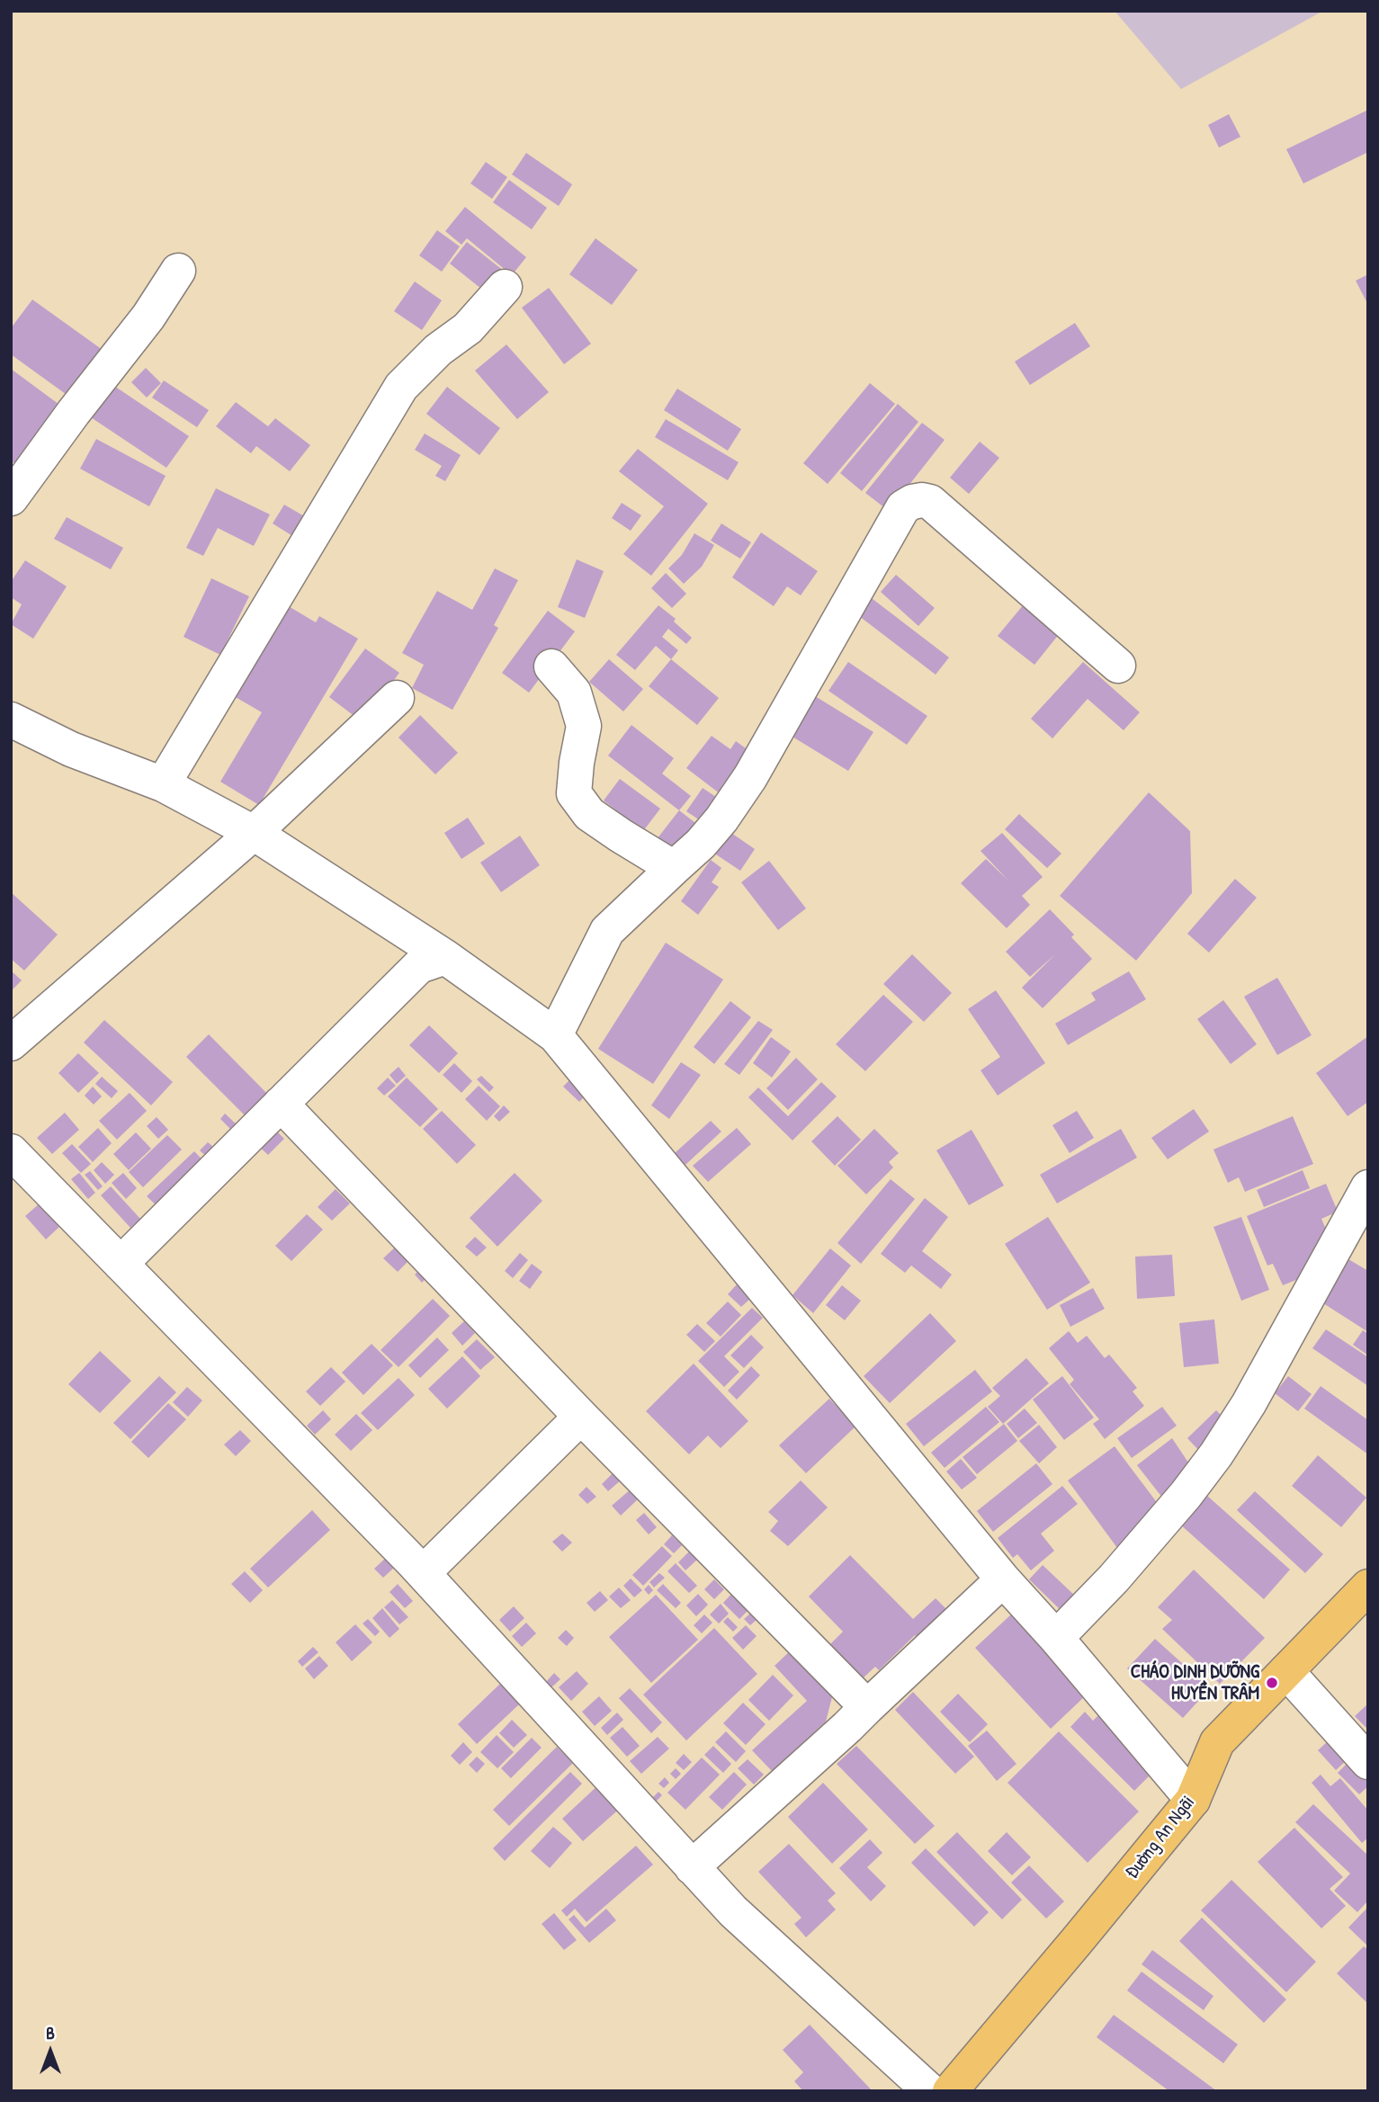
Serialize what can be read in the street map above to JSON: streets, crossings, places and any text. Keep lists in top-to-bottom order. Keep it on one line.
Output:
{"streets":{"main road":["Đường An Ngãi"]},"places":["CHÁO DINH DƯỠNG HUYỀN TRÂM"],"north":"top"}
